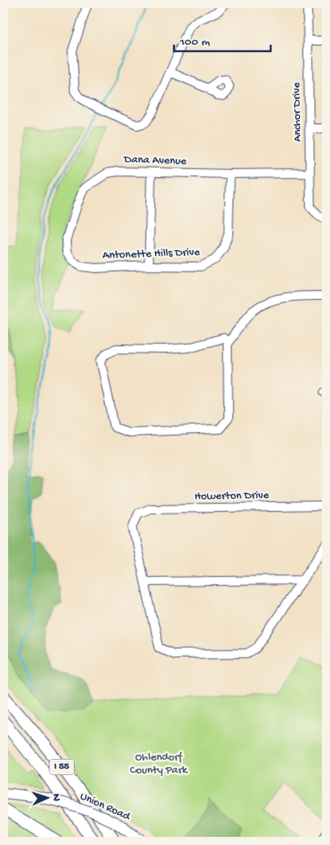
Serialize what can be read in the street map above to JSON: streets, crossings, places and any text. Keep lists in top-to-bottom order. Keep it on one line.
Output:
{"streets":{"highway":["I 55"],"main road":["Union Road"],"street":["Anchor Drive","Dana Avenue","Antonette Hills Drive","Howerton Drive"]},"crossings":[["Anchor Drive","Dana Avenue"],["Dana Avenue","Antonette Hills Drive"]],"parks":["Ohlendorf County Park"],"scale_bar":"100 m","north":"right"}
